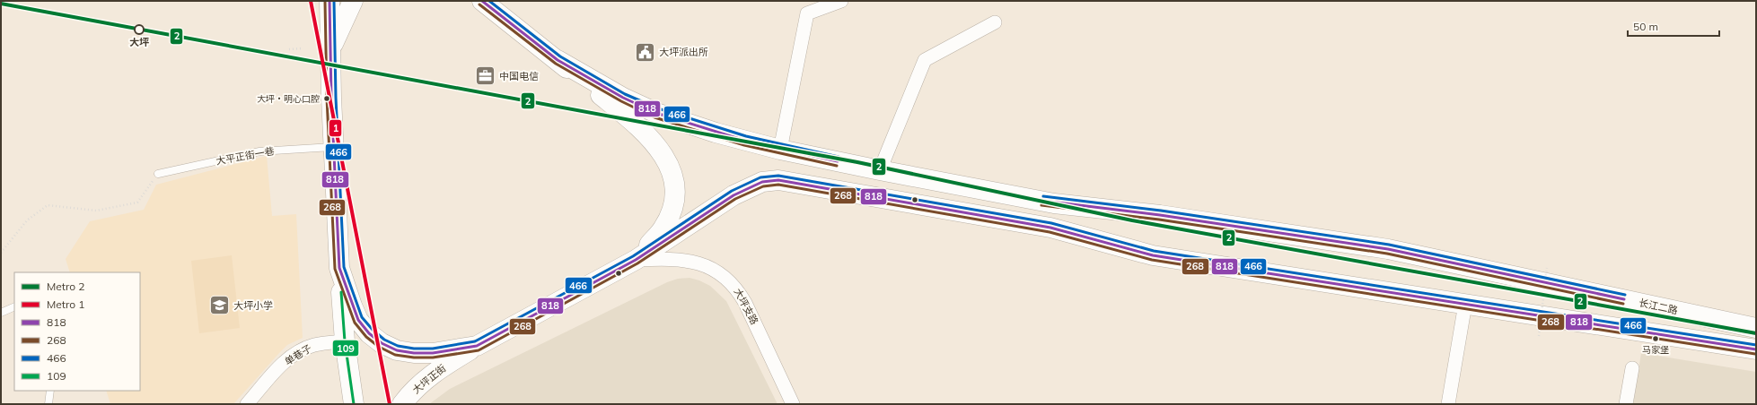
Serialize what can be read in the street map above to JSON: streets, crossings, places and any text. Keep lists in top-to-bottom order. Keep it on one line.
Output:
{"streets":{"main road":["长江二路","大坪正街"],"street":["大坪支路","单巷子"],"lane":["大平正街一巷"]},"crossings":[["大平正街一巷","长江二路"],["大坪支路","长江二路"],["长江二路","大坪正街"]],"places":{"other":["大坪","大坪‧明心口腔","马家堡"],"public building":["大坪派出所"],"office":["中国电信"],"school or university":["大坪小学"]},"lines":["metro line 1","transit line 818","transit line 268","transit line 466","metro line 2","transit line 109"],"legend":["Metro 2","Metro 1","818","268","466","109"],"scale_bar":"50 m"}
